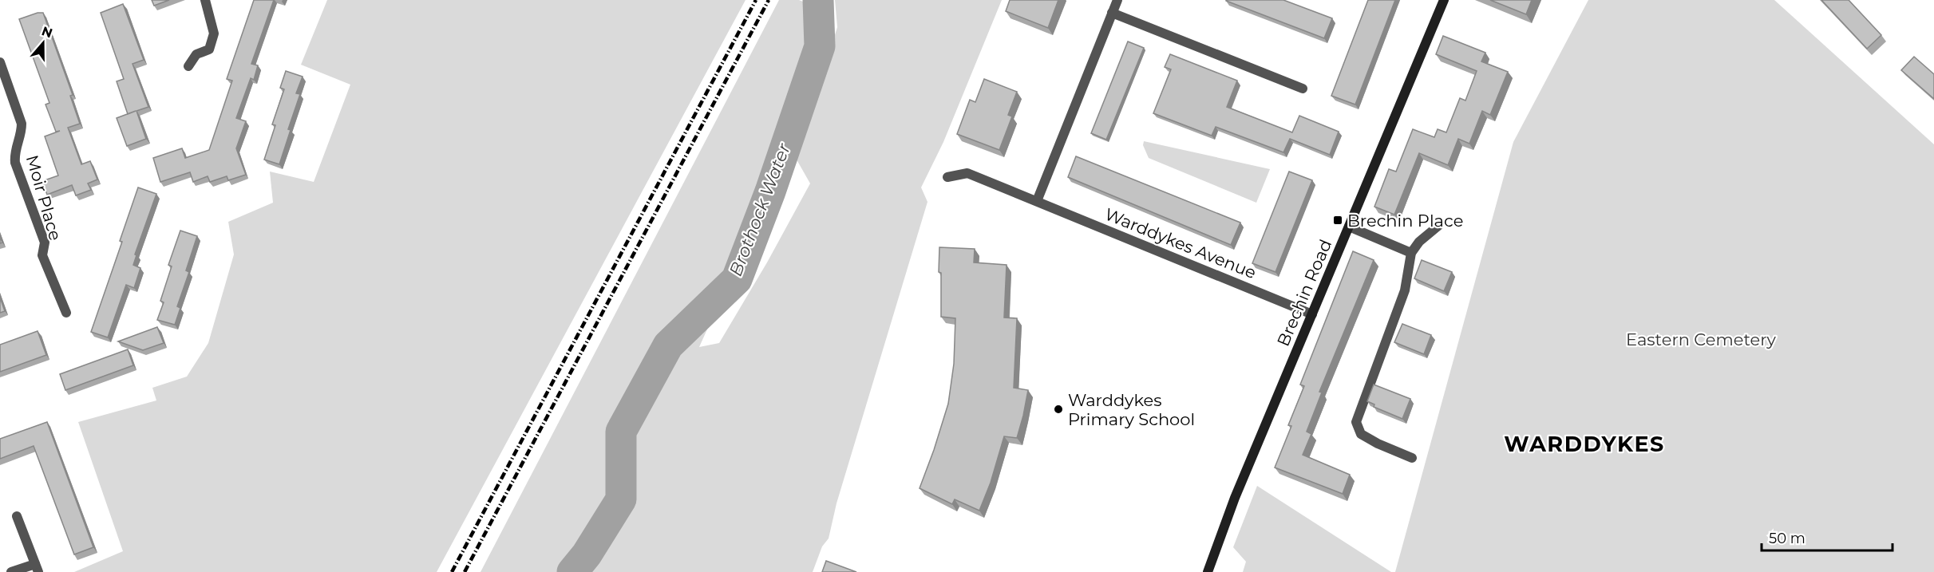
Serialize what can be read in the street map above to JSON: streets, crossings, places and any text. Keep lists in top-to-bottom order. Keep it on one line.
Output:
{"streets":{"street":["Moir Place","Warddykes Avenue","Brechin Road"]},"crossings":[["Warddykes Avenue","Brechin Road"]],"districts":["WARDDYKES"],"water":["Brothock Water"],"parks":["Eastern Cemetery"],"places":{"transit":["Brechin Place"],"other":["Warddykes Primary School"]},"scale_bar":"50 m","north":"top"}
